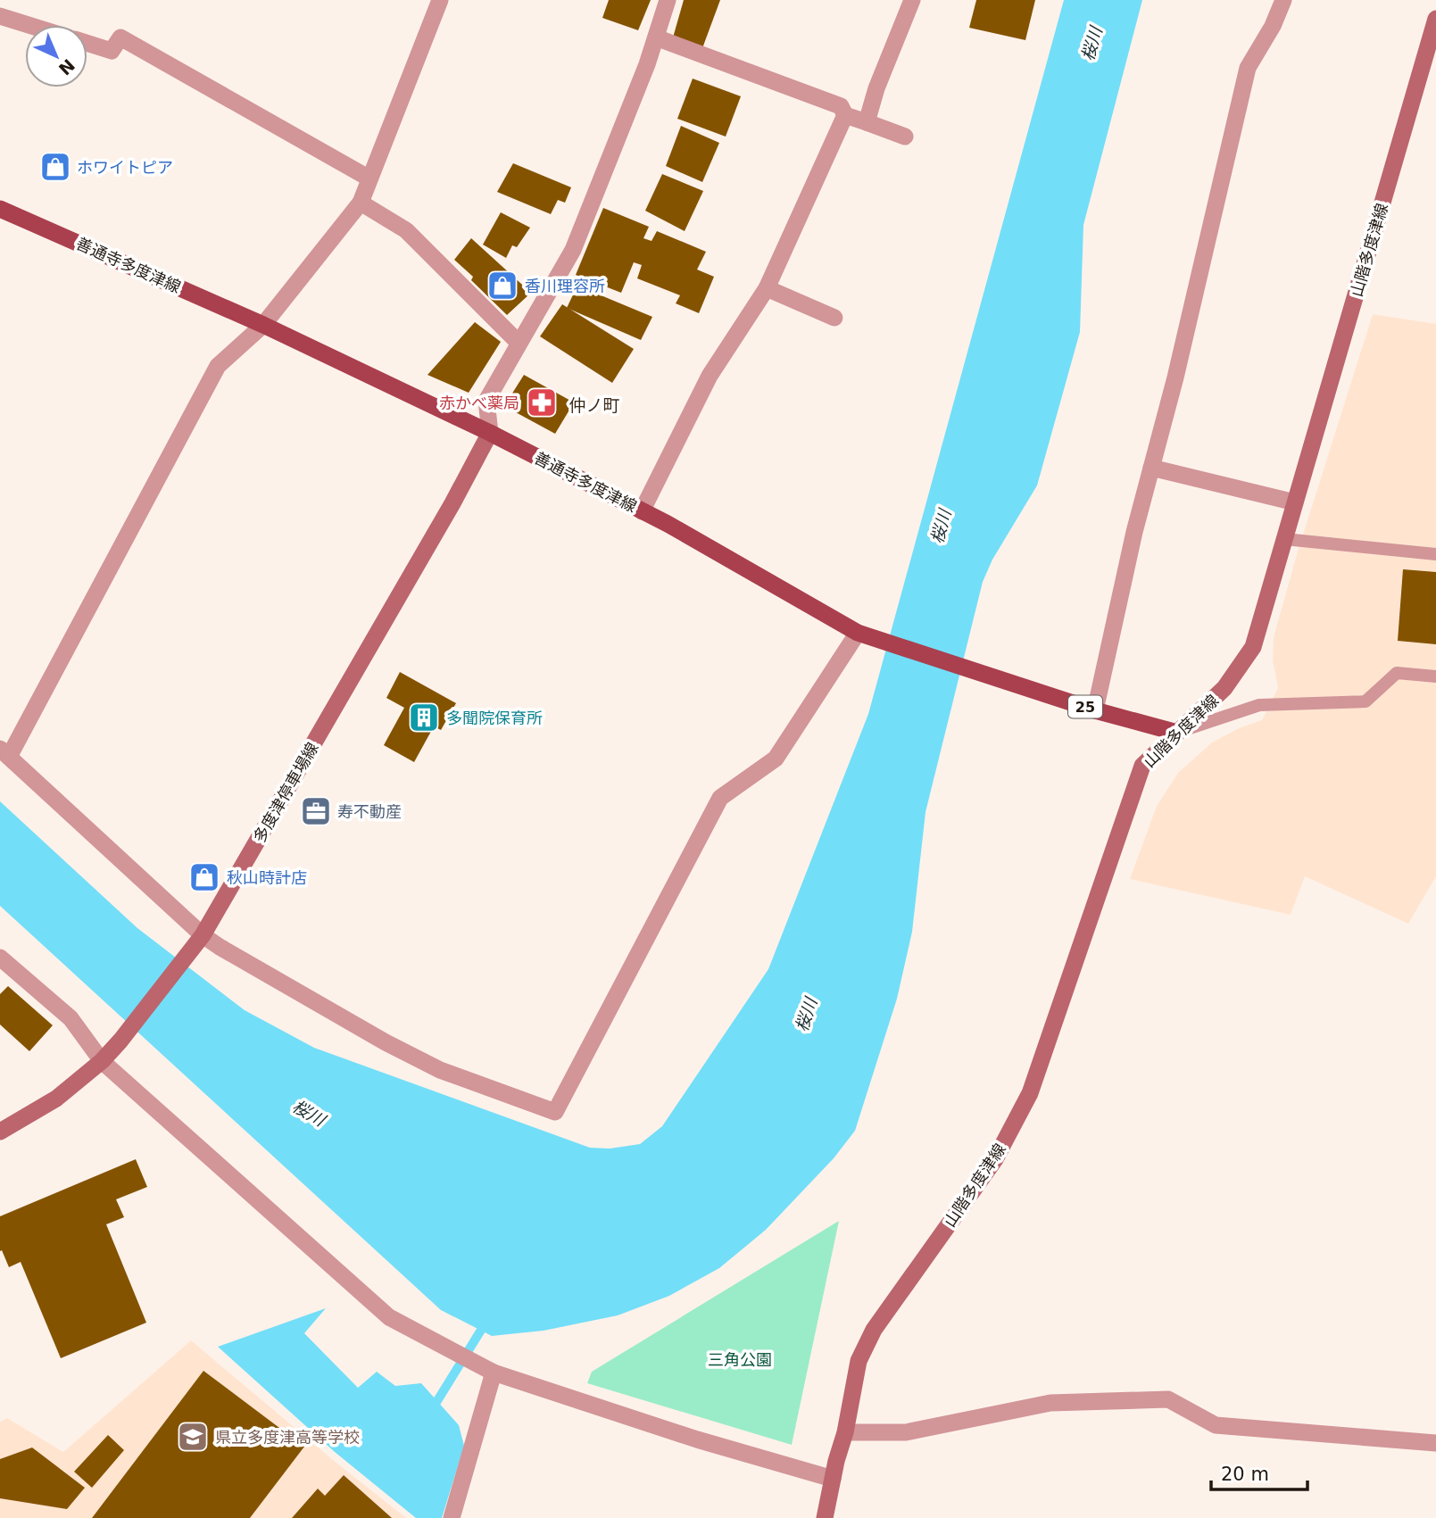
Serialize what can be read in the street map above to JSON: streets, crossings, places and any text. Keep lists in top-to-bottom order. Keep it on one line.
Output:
{"streets":{"main road":["山階多度津線","善通寺多度津線","25","多度津停車場線"]},"crossings":[["山階多度津線","善通寺多度津線"],["善通寺多度津線","多度津停車場線"]],"districts":["仲ノ町"],"water":["桜川"],"parks":["三角公園"],"places":{"shop":["ホワイトピア","香川理容所","秋山時計店"],"pharmacy":["赤かべ薬局"],"building":["多聞院保育所"],"office":["寿不動産"],"school or university":["県立多度津高等学校"]},"scale_bar":"20 m","north":"bottom right"}
